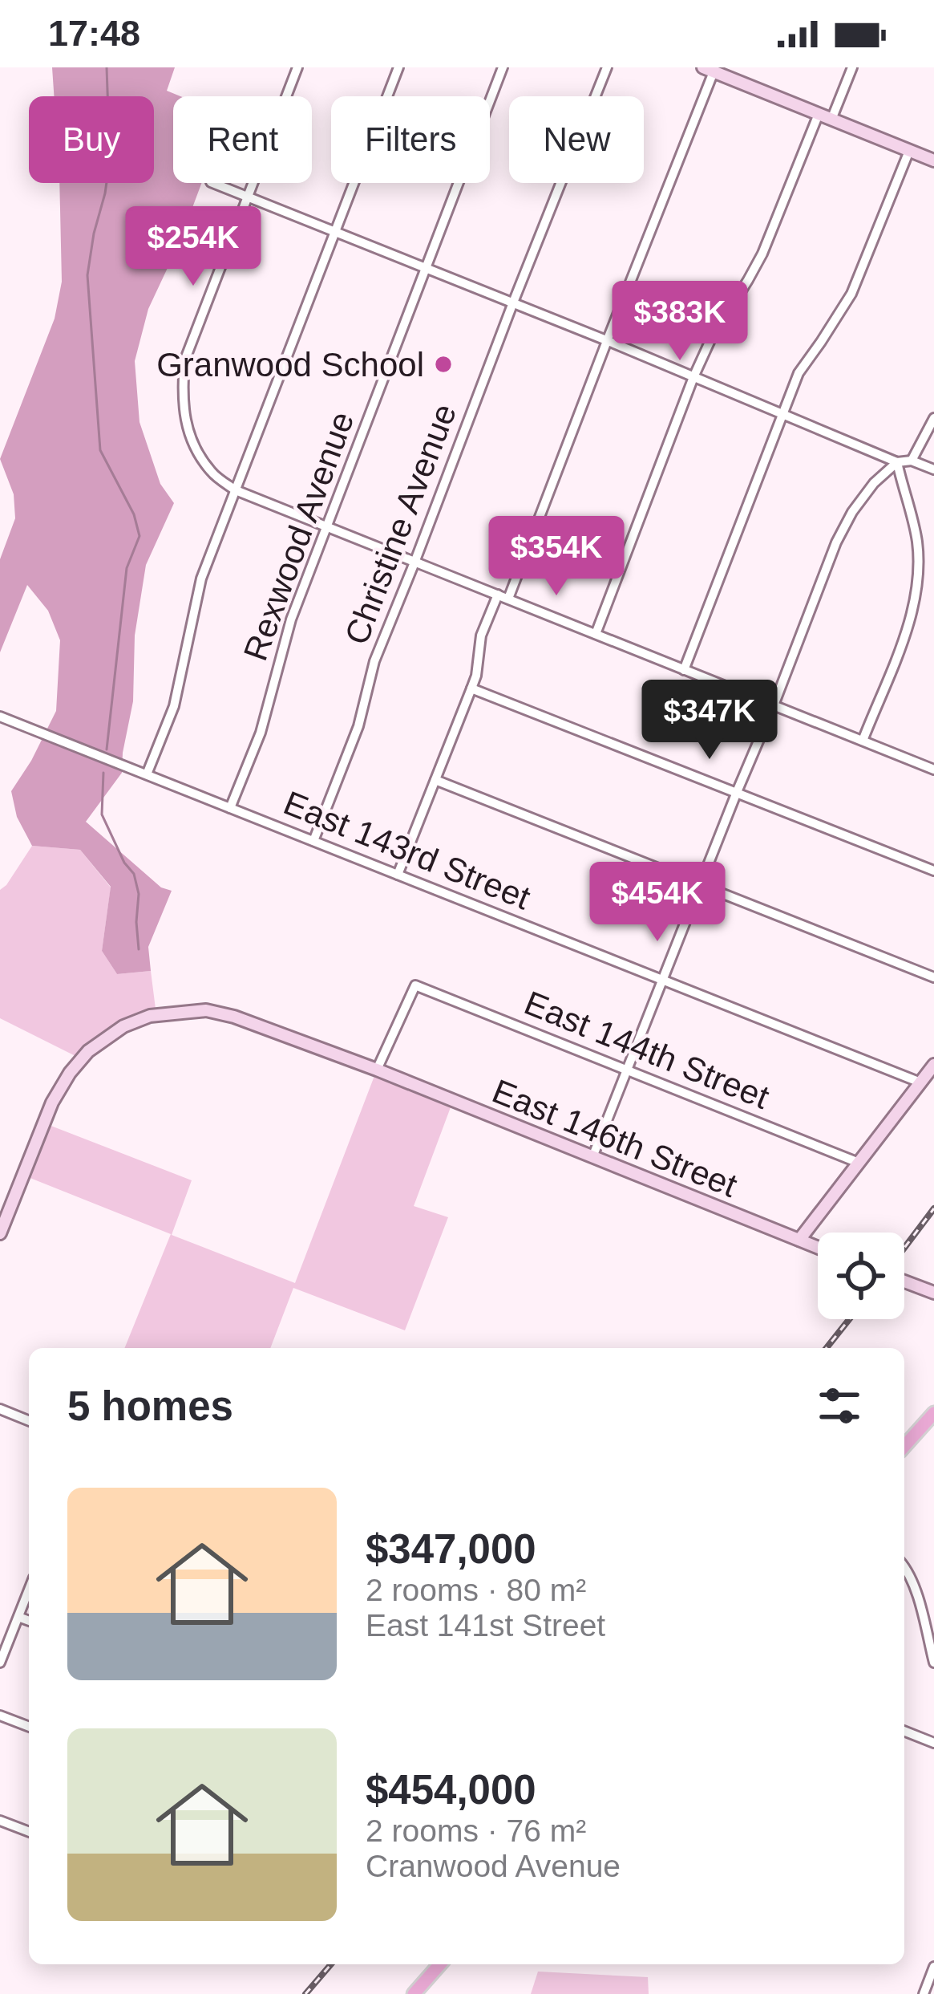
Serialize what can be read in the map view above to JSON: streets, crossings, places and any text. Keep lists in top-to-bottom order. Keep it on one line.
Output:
{"streets":{"street":["Christine Avenue","Rexwood Avenue","East 143rd Street","East 144th Street","East 146th Street"]},"crossings":[["Christine Avenue","East 143rd Street"],["Rexwood Avenue","East 143rd Street"],["East 144th Street","East 146th Street"]],"places":["Granwood School"],"page":{"status":"17:48","chip":["Buy","Rent","Filters","New"],"price":["$254K","$383K","$354K","$347K","$454K"],"heading":"5 homes","list":[{"name":"$347,000","note":"2 rooms · 80 m² · East 141st Street"},{"name":"$454,000","note":"2 rooms · 76 m² · Cranwood Avenue"}]}}
